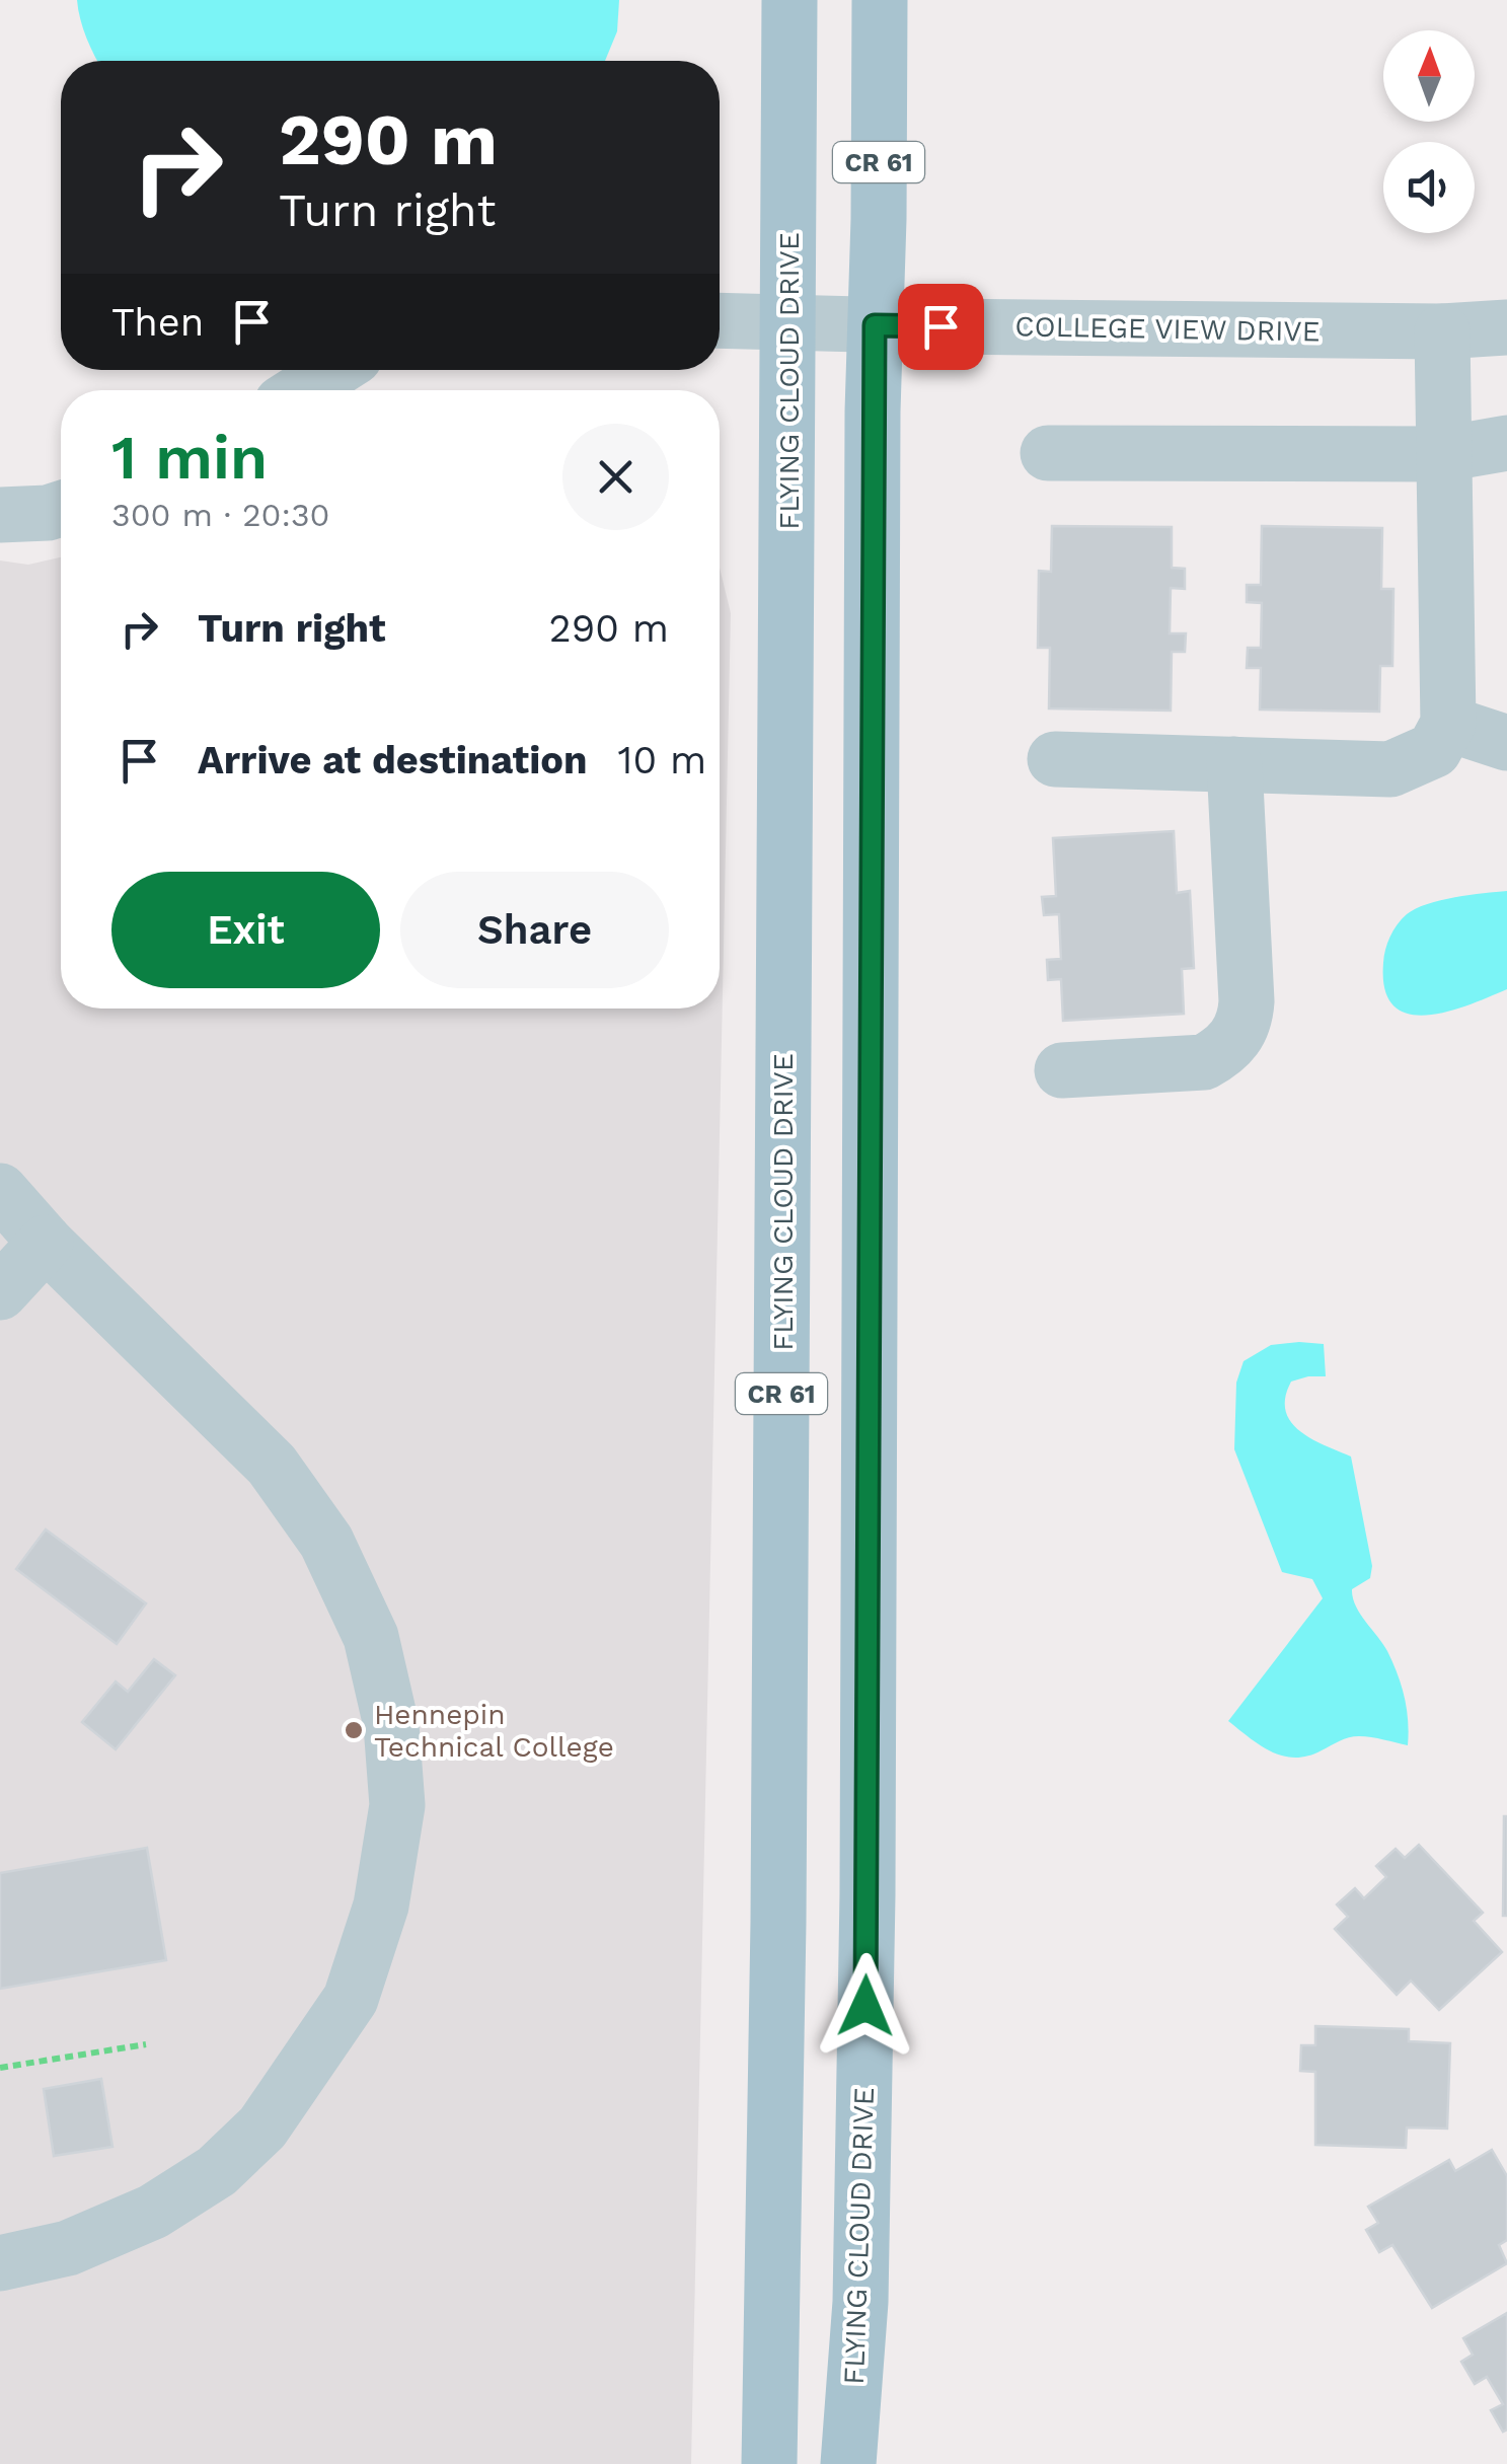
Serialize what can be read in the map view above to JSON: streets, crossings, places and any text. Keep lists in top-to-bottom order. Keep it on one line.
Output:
{"streets":{"main road":["CR 61","FLYING CLOUD DRIVE"],"street":["COLLEGE VIEW DRIVE"]},"crossings":[["COLLEGE VIEW DRIVE","FLYING CLOUD DRIVE"]],"places":["Hennepin Technical College"],"north":"top","page":{"turn":["290 m","Turn right"],"then":"Then","heading":["1 min","300 m · 20:30"],"list":[{"name":"Turn right","value":"290 m"},{"name":"Arrive at destination","value":"10 m"}],"buttons":["Exit","Share"]}}
